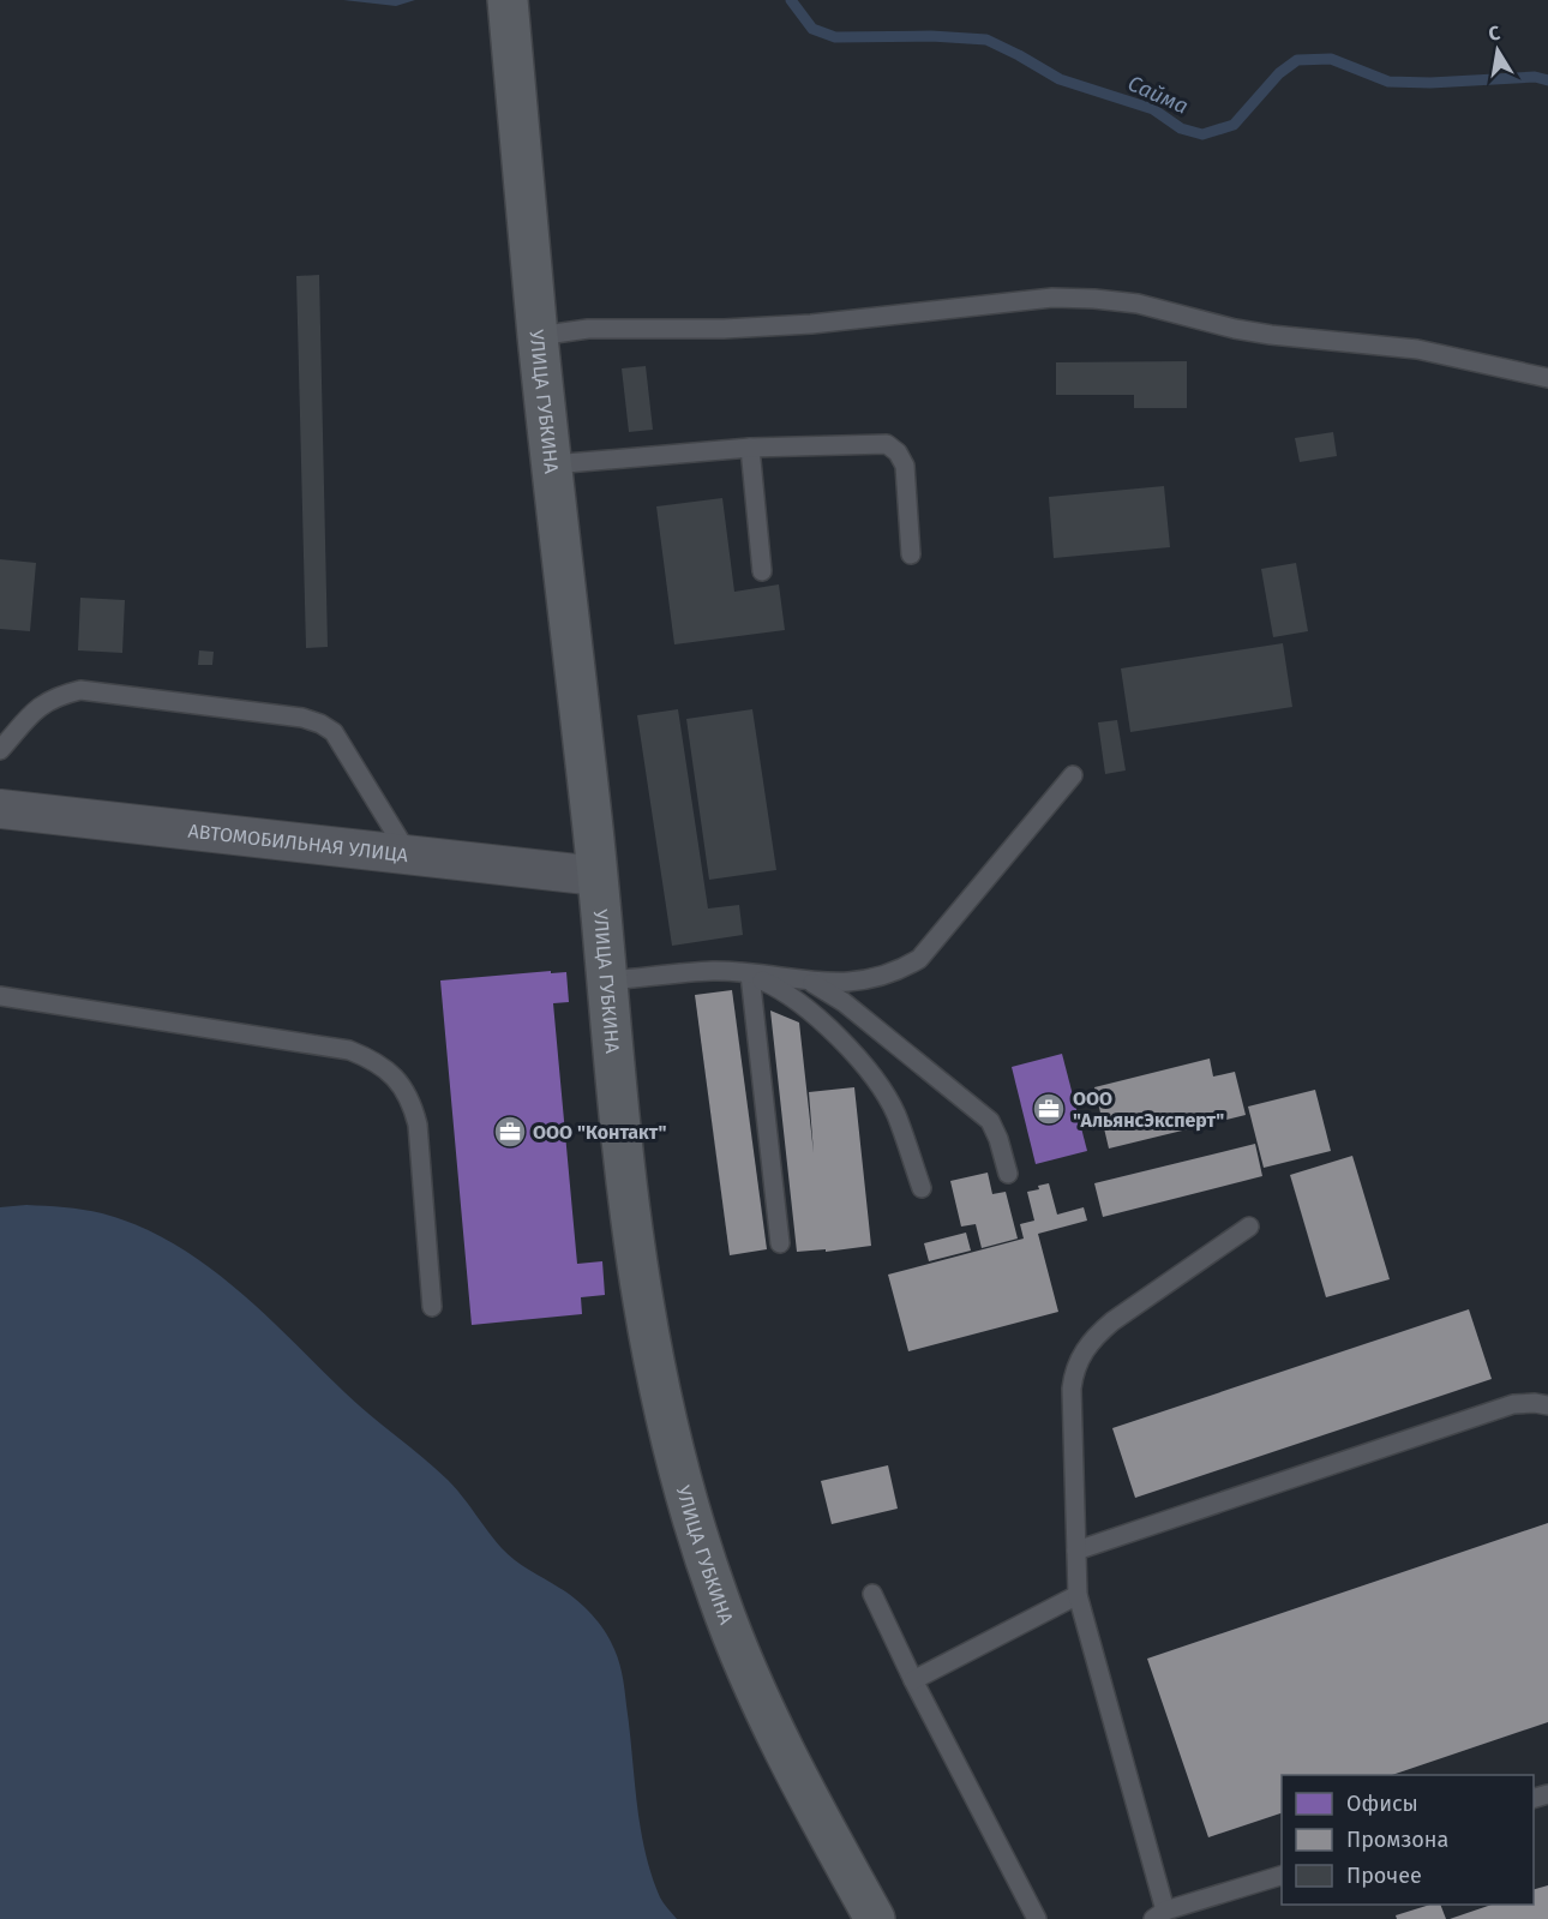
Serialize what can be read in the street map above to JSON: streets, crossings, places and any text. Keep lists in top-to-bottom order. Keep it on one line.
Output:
{"streets":{"street":["УЛИЦА ГУБКИНА","АВТОМОБИЛЬНАЯ УЛИЦА"]},"crossings":[["УЛИЦА ГУБКИНА","АВТОМОБИЛЬНАЯ УЛИЦА"]],"water":["Сайма"],"places":{"office":["ООО \"АльянсЭксперт\"","ООО \"Контакт\""]},"legend":["Офисы","Промзона","Прочее"],"north":"top"}
